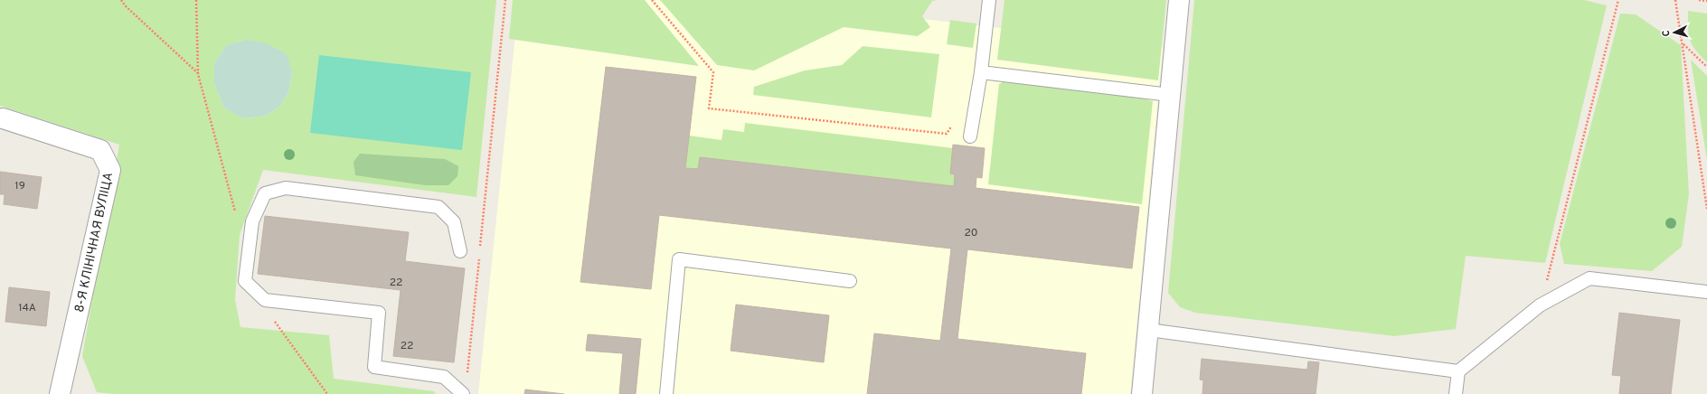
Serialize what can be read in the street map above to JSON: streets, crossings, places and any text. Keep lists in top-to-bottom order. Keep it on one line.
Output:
{"streets":{"street":["8-Я КЛІНІЧНАЯ ВУЛІЦА"]},"house_numbers":["19","20","22","14А","22"],"north":"left"}
